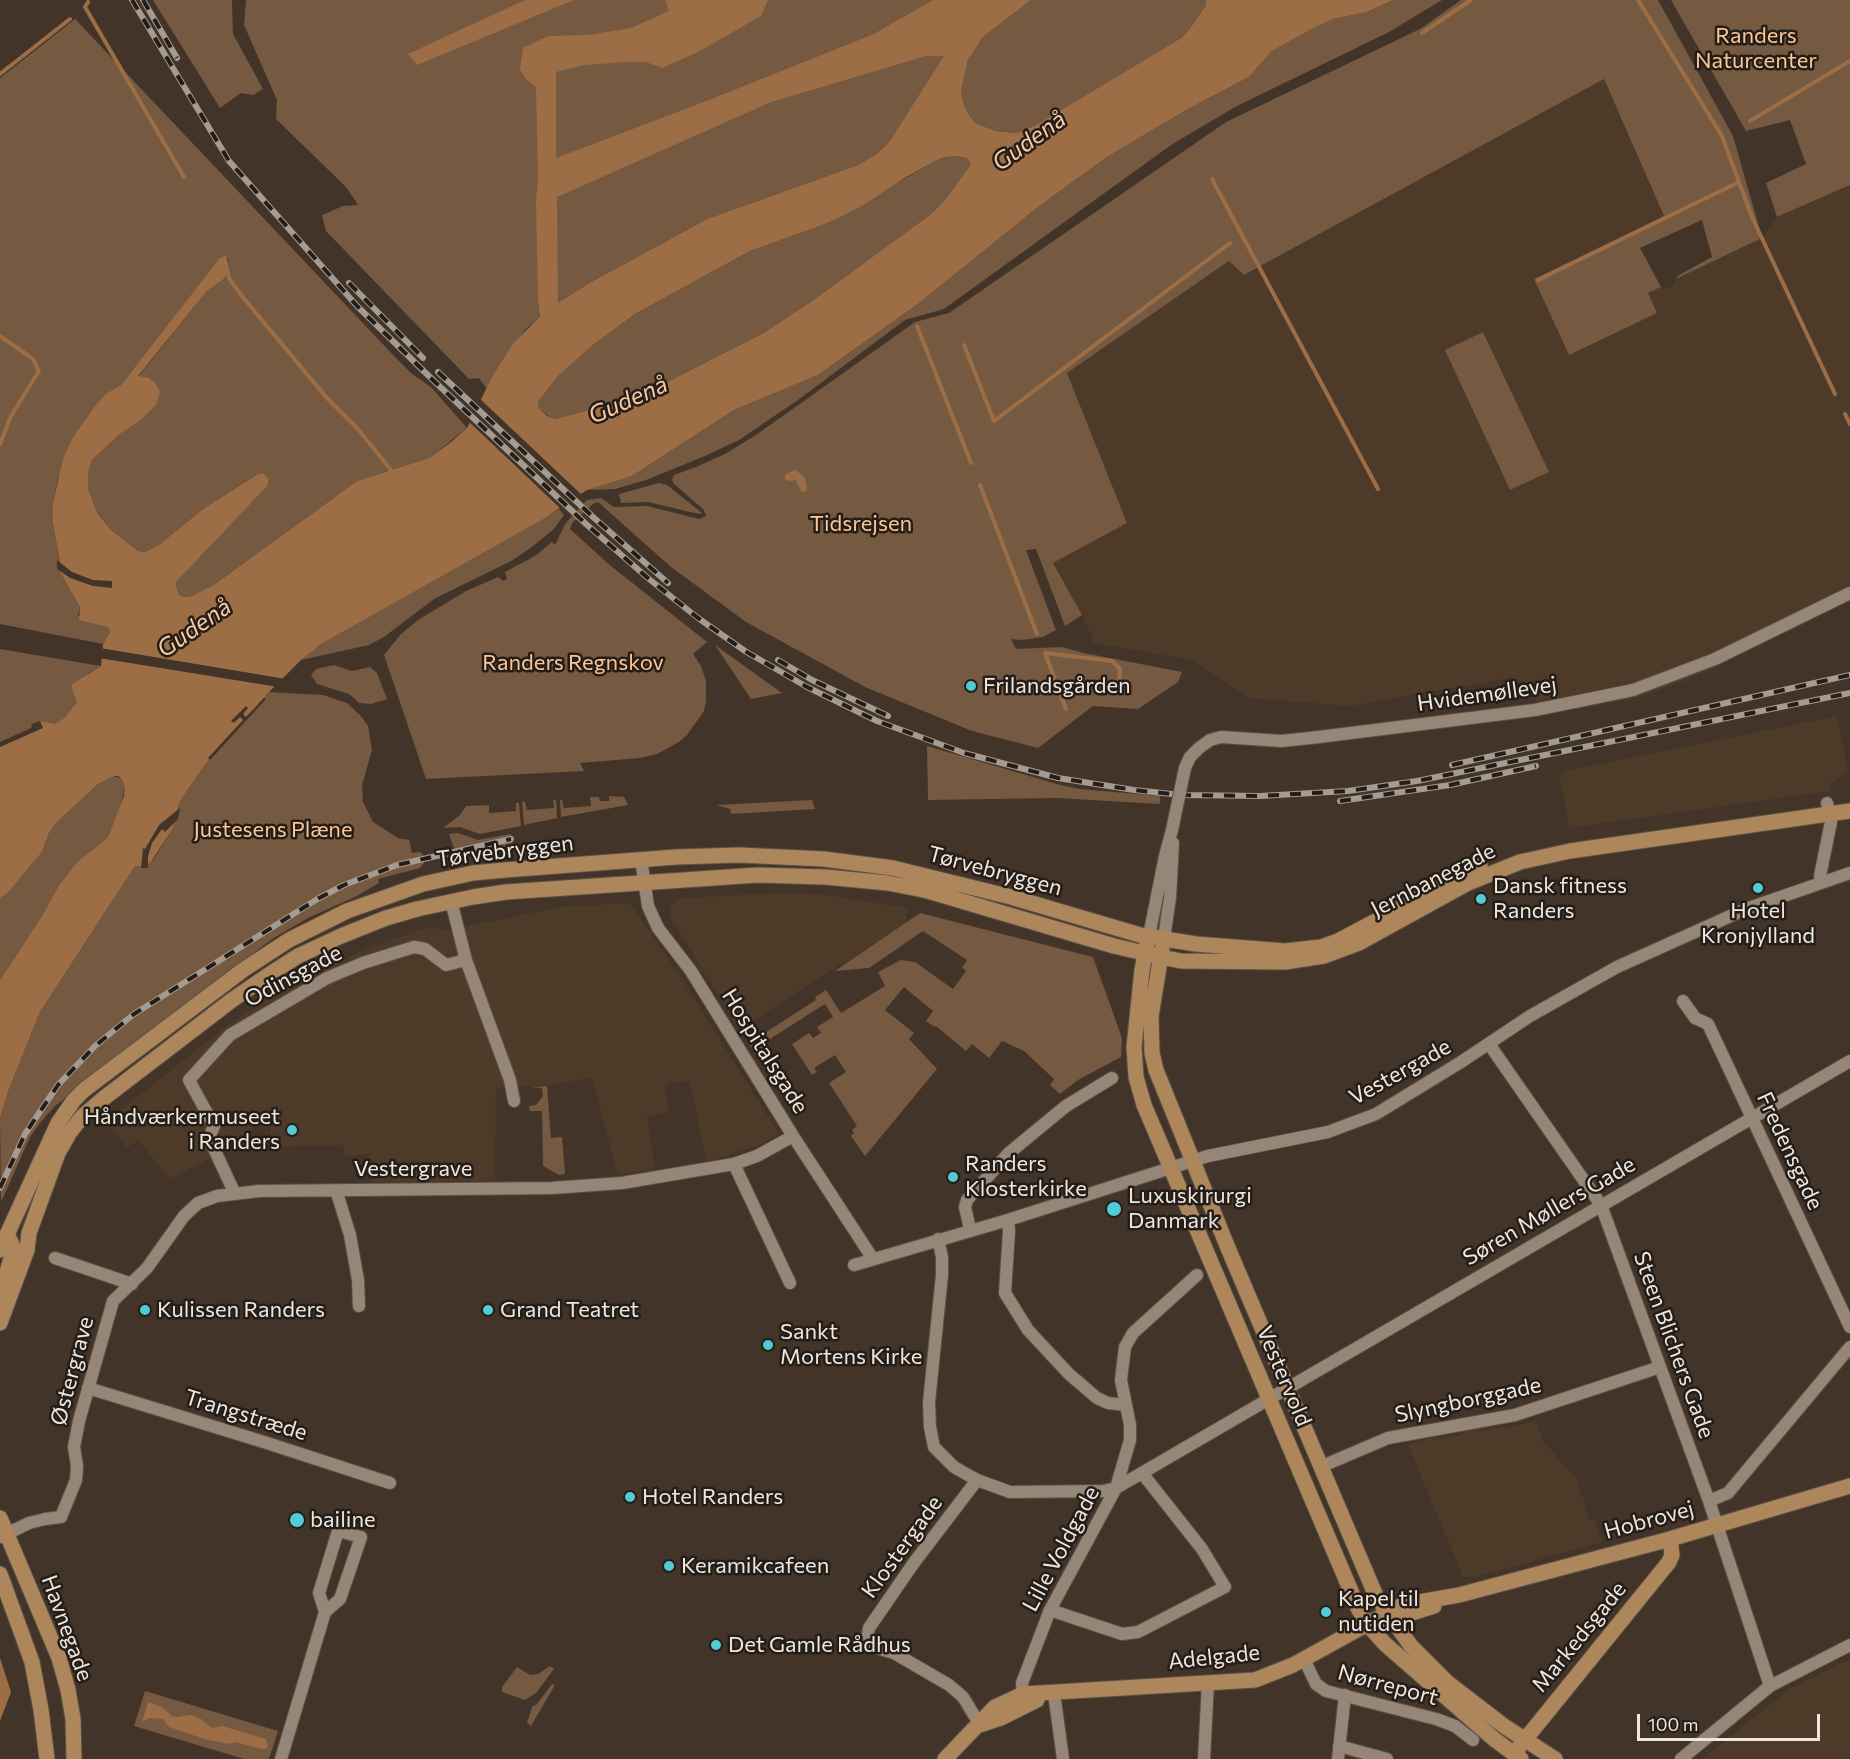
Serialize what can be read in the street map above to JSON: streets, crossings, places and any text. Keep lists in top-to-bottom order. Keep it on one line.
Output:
{"streets":{"main road":["Tørvebryggen","Jernbanegade","Vestervold","Hobrovej","Havnegade","Markedsgade","Adelgade"],"street":["Hvidemøllevej","Odinsgade","Hospitalsgade","Vestergade","Fredensgade","Vestergrave","Søren Møllers Gade","Steen Blichers Gade","Østergrave","Slyngborggade","Trangstræde","Klostergade","Lille Voldgade","Nørreport"]},"crossings":[["Hvidemøllevej","Tørvebryggen"],["Hvidemøllevej","Jernbanegade"],["Hvidemøllevej","Vestervold"],["Tørvebryggen","Jernbanegade"],["Tørvebryggen","Hospitalsgade"],["Tørvebryggen","Vestervold"],["Jernbanegade","Vestervold"],["Odinsgade","Vestergrave"],["Hospitalsgade","Vestergade"],["Hospitalsgade","Vestergrave"],["Vestergade","Steen Blichers Gade"],["Vestergade","Vestervold"],["Fredensgade","Søren Møllers Gade"],["Vestergrave","Østergrave"],["Søren Møllers Gade","Steen Blichers Gade"],["Søren Møllers Gade","Vestervold"],["Søren Møllers Gade","Lille Voldgade"],["Steen Blichers Gade","Slyngborggade"],["Steen Blichers Gade","Hobrovej"],["Østergrave","Trangstræde"],["Østergrave","Havnegade"],["Vestervold","Slyngborggade"],["Vestervold","Hobrovej"],["Vestervold","Lille Voldgade"],["Vestervold","Markedsgade"],["Vestervold","Adelgade"],["Hobrovej","Markedsgade"],["Hobrovej","Adelgade"],["Lille Voldgade","Adelgade"],["Adelgade","Nørreport"]],"water":["Gudenå"],"parks":["Randers Naturcenter","Tidsrejsen","Randers Regnskov","Justesens Plæne"],"places":["Frilandsgården","Hotel Kronjylland","Dansk fitness Randers","Håndværkermuseet i Randers","Randers Klosterkirke","Luxuskirurgi Danmark","Kulissen Randers","Grand Teatret","Sankt Mortens Kirke","Hotel Randers","bailine","Keramikcafeen","Kapel til nutiden","Det Gamle Rådhus"],"scale_bar":"100 m"}
